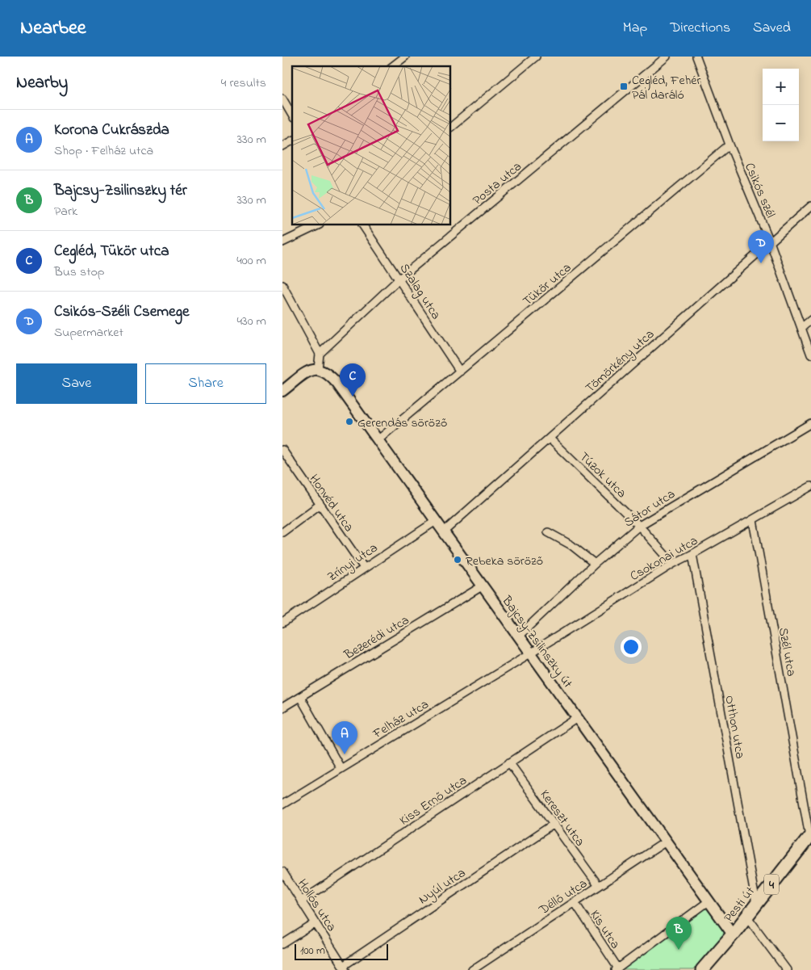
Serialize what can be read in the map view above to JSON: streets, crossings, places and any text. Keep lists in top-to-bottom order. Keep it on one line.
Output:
{"streets":{"main road":["Bajcsy-Zsilinszky út","4","Pesti út"],"street":["Posta utca","Csikós szél","Tükör utca","Szalag utca","Tömörkény utca","Túzok utca","Honvéd utca","Sátor utca","Csokonai utca","Zrínyi utca","Bezerédi utca","Szél utca","Felház utca","Otthon utca","Kiss Ernő utca","Kereszt utca","Nyúl utca","Déllő utca","Hollós utca","Kis utca"]},"crossings":[["Posta utca","Szalag utca"],["Csikós szél","Tükör utca"],["Csikós szél","Tömörkény utca"],["Tükör utca","Szalag utca"],["Tükör utca","Bajcsy-Zsilinszky út"],["Tömörkény utca","Túzok utca"],["Tömörkény utca","Bajcsy-Zsilinszky út"],["Túzok utca","Sátor utca"],["Túzok utca","Csokonai utca"],["Honvéd utca","Zrínyi utca"],["Sátor utca","Bajcsy-Zsilinszky út"],["Csokonai utca","Bajcsy-Zsilinszky út"],["Csokonai utca","Szél utca"],["Csokonai utca","Felház utca"],["Csokonai utca","Otthon utca"],["Zrínyi utca","Bajcsy-Zsilinszky út"],["Bezerédi utca","Bajcsy-Zsilinszky út"],["Bajcsy-Zsilinszky út","Felház utca"],["Bajcsy-Zsilinszky út","Kiss Ernő utca"],["Bajcsy-Zsilinszky út","Déllő utca"],["Bajcsy-Zsilinszky út","Pesti út"],["Szél utca","Pesti út"],["Otthon utca","Pesti út"],["Kiss Ernő utca","Kereszt utca"],["Kiss Ernő utca","Hollós utca"],["Kereszt utca","Nyúl utca"],["Kereszt utca","Déllő utca"],["Nyúl utca","Hollós utca"],["Déllő utca","Kis utca"]],"places":{"transit":["Cegléd, Fehér Pál daráló"],"other":["Gerendás söröző","Rebeka söröző"]},"scale_bar":"100 m","page":{"header":"Nearbee","nav":["Map","Directions","Saved"],"heading":["Nearby","4 results"],"map_buttons":["+","−"],"list":[{"mark":"A","name":"Korona Cukrászda","note":"Shop · Felház utca","value":"330 m"},{"mark":"B","name":"Bajcsy-Zsilinszky tér","note":"Park","value":"330 m"},{"mark":"C","name":"Cegléd, Tükör utca","note":"Bus stop","value":"400 m"},{"mark":"D","name":"Csikós-Széli Csemege","note":"Supermarket","value":"430 m"}],"pins":["D","C","A","B"],"buttons":["Save","Share"],"scale":"100 m"}}
